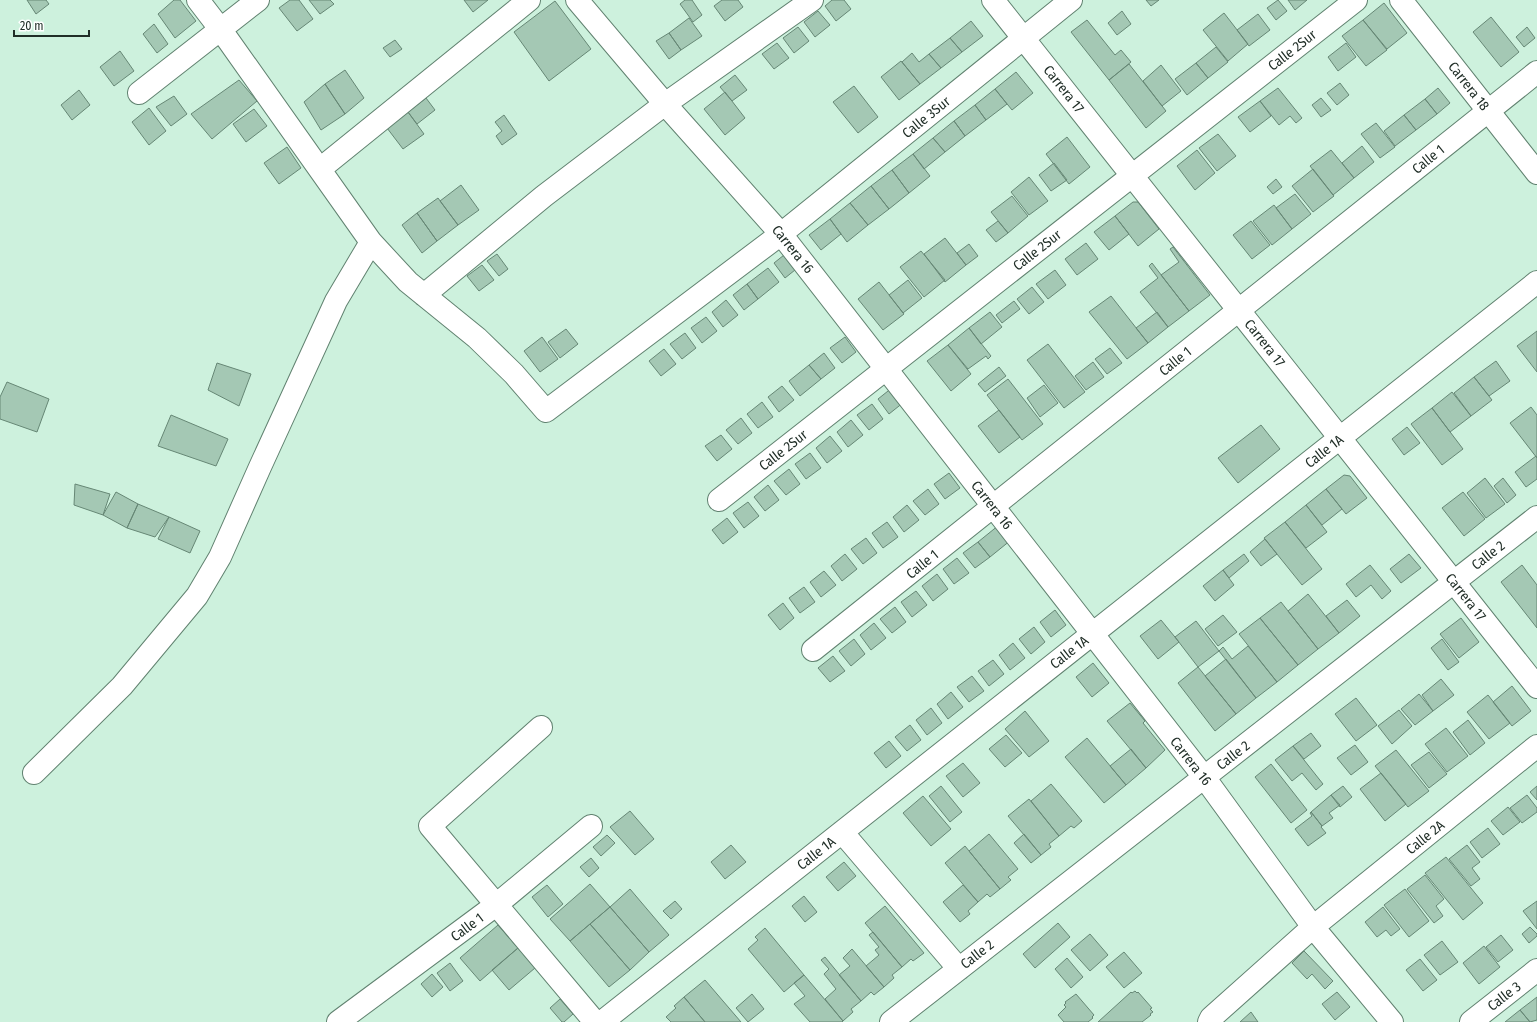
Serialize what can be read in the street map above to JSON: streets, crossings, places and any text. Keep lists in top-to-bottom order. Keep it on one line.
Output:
{"streets":{"street":["Calle 2Sur","Carrera 18","Carrera 17","Calle 3Sur","Calle 1","Carrera 16","Calle 1A","Calle 2","Calle 2A","Calle 3"]},"crossings":[["Calle 2Sur","Carrera 17"],["Calle 2Sur","Carrera 16"],["Carrera 18","Calle 1"],["Carrera 17","Calle 3Sur"],["Carrera 17","Calle 1"],["Carrera 17","Calle 1A"],["Carrera 17","Calle 2"],["Calle 3Sur","Carrera 16"],["Calle 1","Carrera 16"],["Carrera 16","Calle 1A"],["Carrera 16","Calle 2"],["Carrera 16","Calle 2A"]],"scale_bar":"20 m"}
